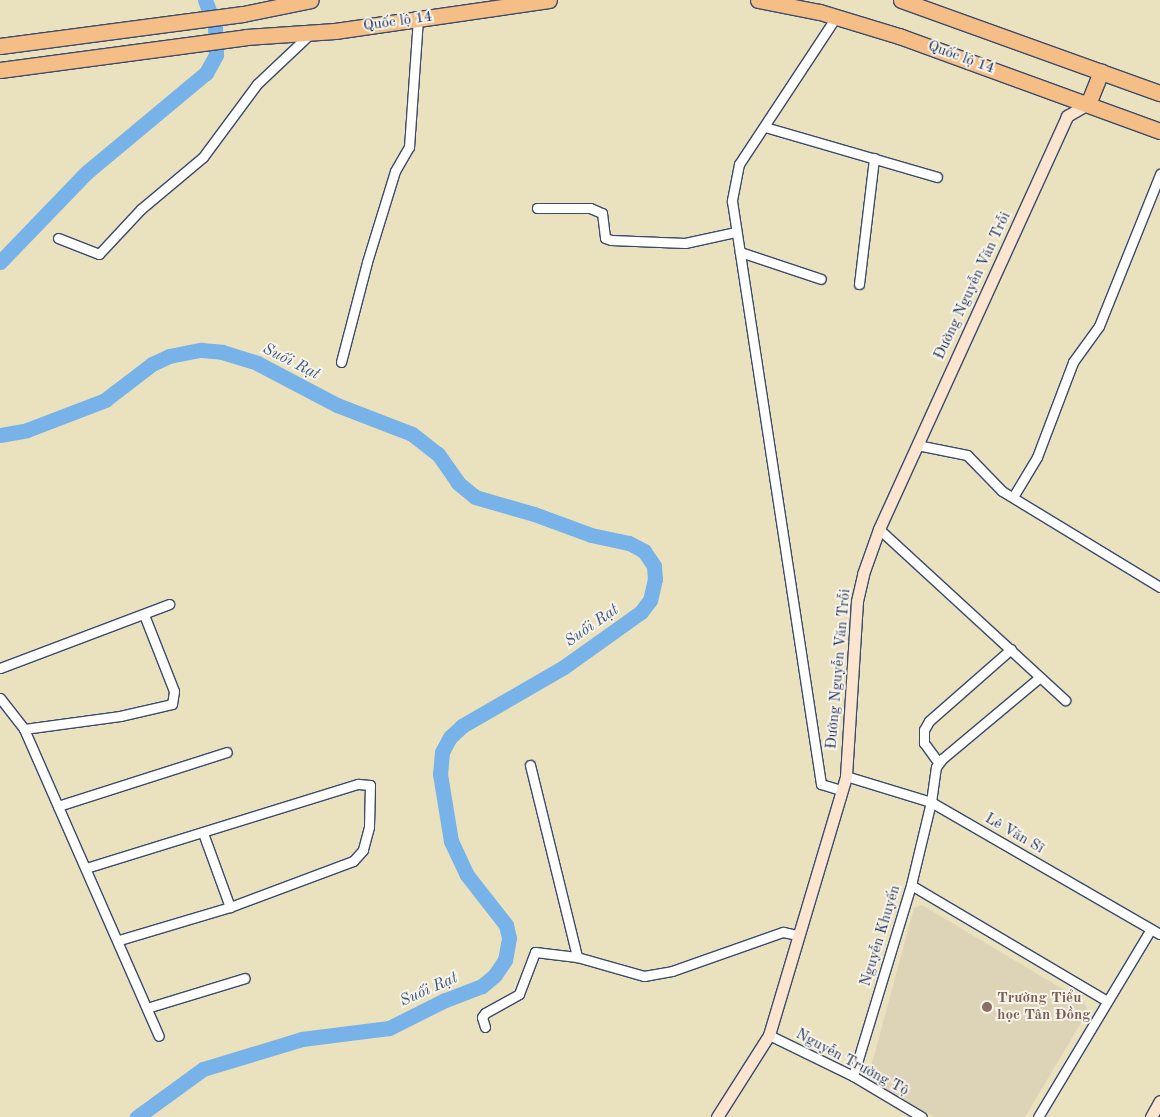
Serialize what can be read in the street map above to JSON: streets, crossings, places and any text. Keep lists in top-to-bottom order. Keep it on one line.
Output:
{"streets":{"highway":["Quốc lộ 14"],"street":["Đường Nguyễn Văn Trỗi","Lê Văn Sĩ","Nguyễn Khuyến","Nguyễn Trường Tộ"]},"crossings":[["Quốc lộ 14","Đường Nguyễn Văn Trỗi"],["Đường Nguyễn Văn Trỗi","Lê Văn Sĩ"],["Đường Nguyễn Văn Trỗi","Nguyễn Trường Tộ"],["Lê Văn Sĩ","Nguyễn Khuyến"],["Nguyễn Khuyến","Nguyễn Trường Tộ"]],"water":["Suối Rạt"],"places":["Trường Tiểu học Tân Đồng"]}
